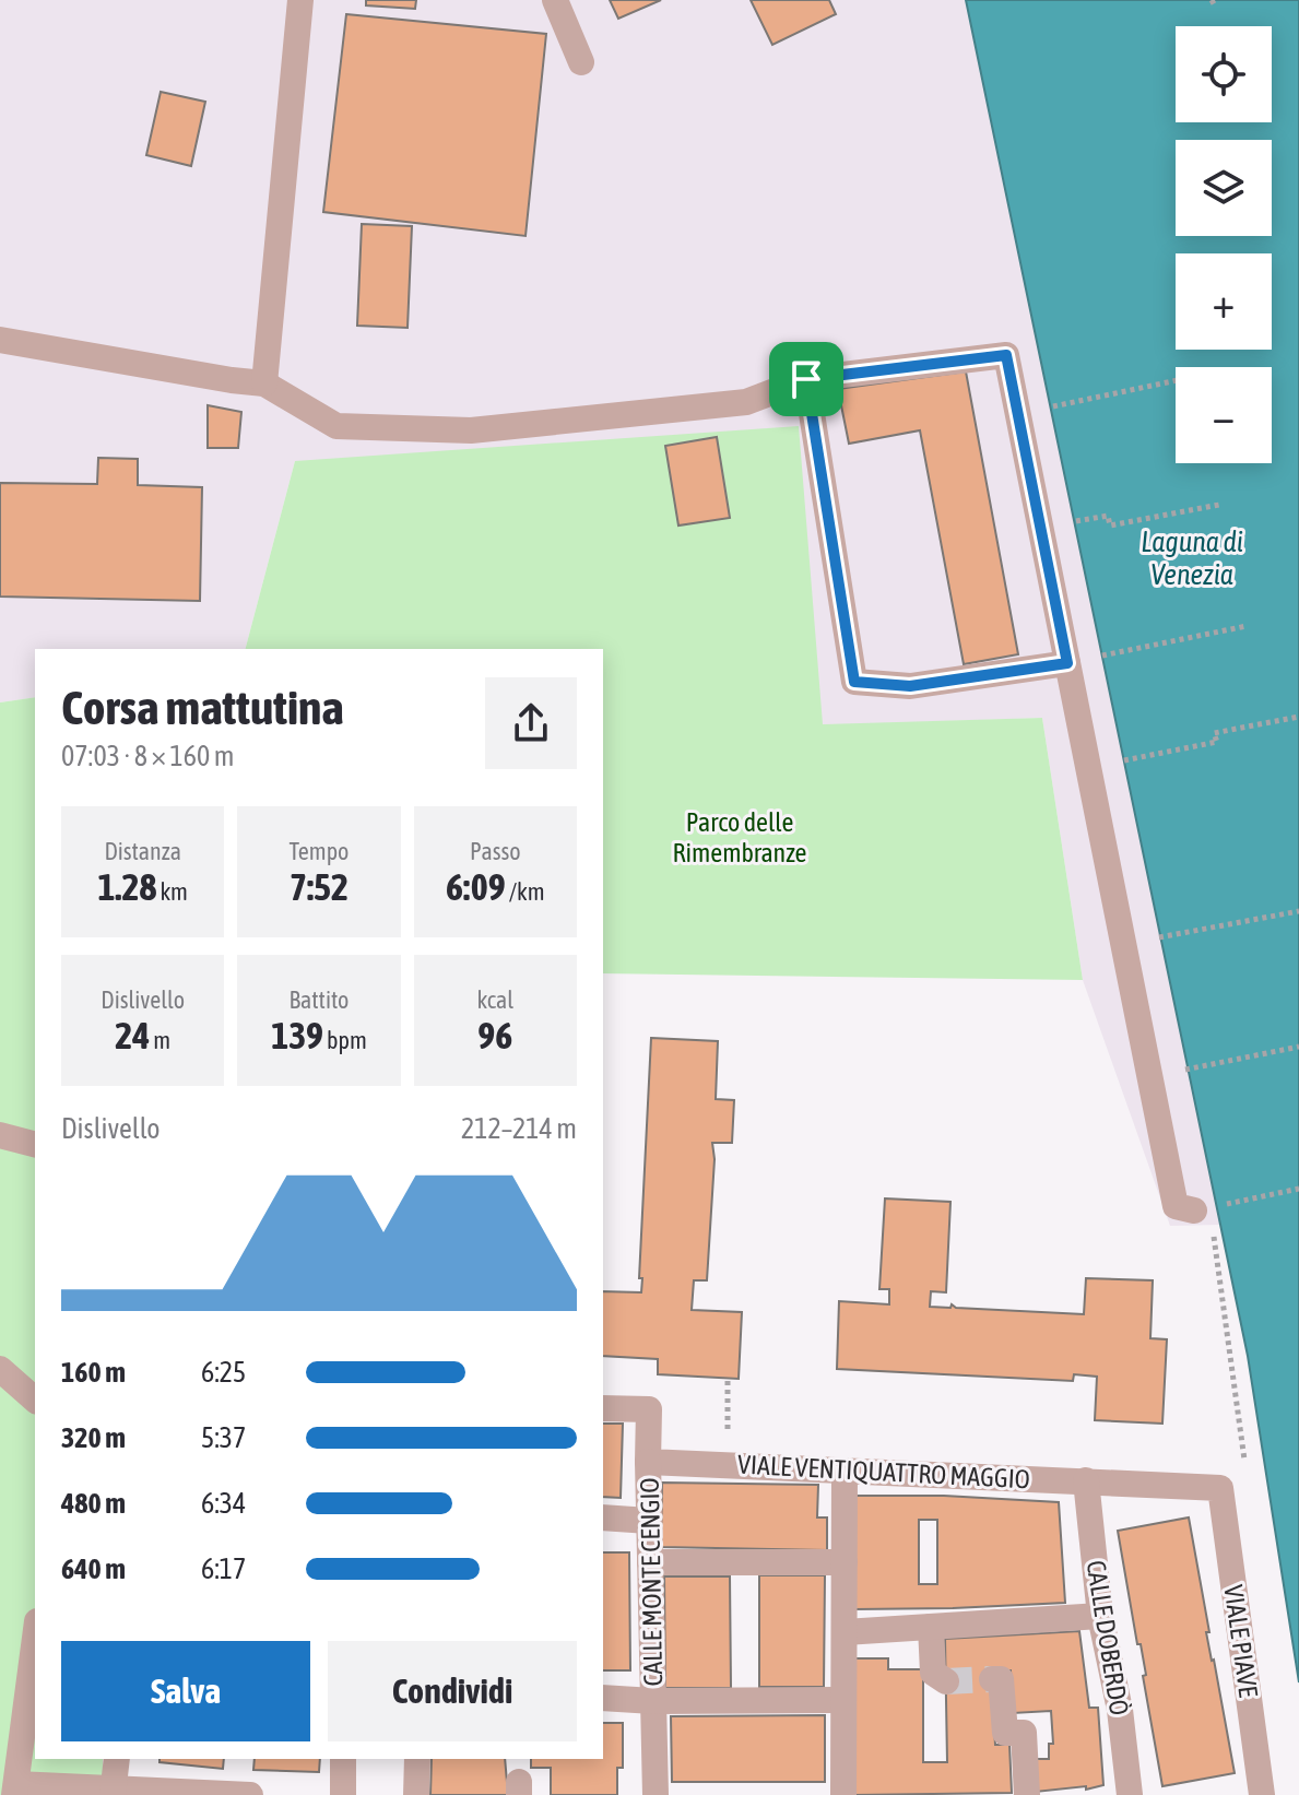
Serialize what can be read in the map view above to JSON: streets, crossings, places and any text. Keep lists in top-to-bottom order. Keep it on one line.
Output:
{"streets":{"street":["VIALE VENTIQUATTRO MAGGIO","CALLE MONTE CENGIO","CALLE DOBERDÒ","VIALE PIAVE"]},"crossings":[["VIALE VENTIQUATTRO MAGGIO","CALLE MONTE CENGIO"],["VIALE VENTIQUATTRO MAGGIO","CALLE DOBERDÒ"],["VIALE VENTIQUATTRO MAGGIO","VIALE PIAVE"]],"water":["Laguna di Venezia"],"parks":["Parco delle Rimembranze"],"page":{"map_buttons":["+","−"],"heading":["Corsa mattutina","07:03 · 8 × 160 m"],"stats":[["Distanza","1.28 km"],["Tempo","7:52"],["Passo","6:09 /km"],["Dislivello","24 m"],["Battito","139 bpm"],["kcal","96"]],"chart":["Dislivello","212–214 m"],"list":[{"name":"160 m","note":"6:25"},{"name":"320 m","note":"5:37"},{"name":"480 m","note":"6:34"},{"name":"640 m","note":"6:17"}],"buttons":["Salva","Condividi"]}}
